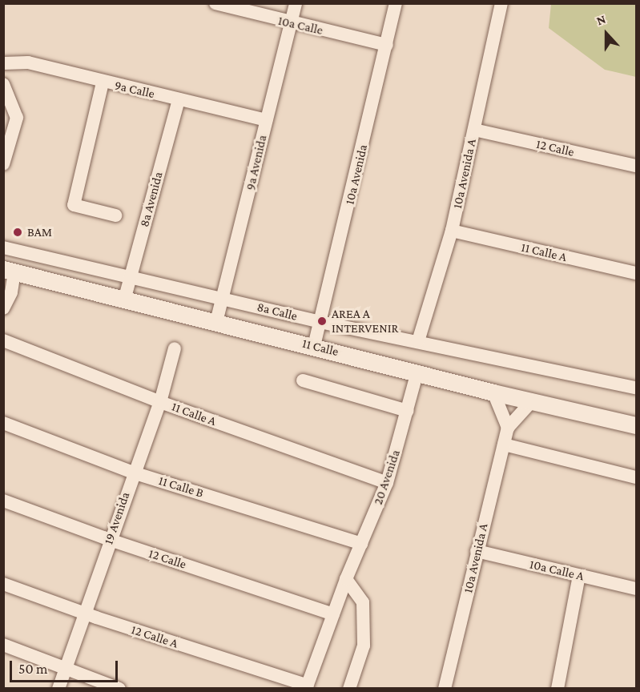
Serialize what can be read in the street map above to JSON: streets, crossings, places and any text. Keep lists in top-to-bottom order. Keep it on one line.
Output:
{"streets":{"street":["10a Calle","9a Calle","12 Calle","9a Avenida","10a Avenida A","10a Avenida","8a Avenida","11 Calle A","8a Calle","11 Calle","20 Avenida","11 Calle B","19 Avenida","10a Calle A","12 Calle A"]},"crossings":[["10a Calle","9a Avenida"],["10a Calle","10a Avenida"],["9a Calle","9a Avenida"],["9a Calle","8a Avenida"],["12 Calle","10a Avenida A"],["12 Calle","20 Avenida"],["12 Calle","19 Avenida"],["9a Avenida","8a Calle"],["9a Avenida","11 Calle"],["10a Avenida A","11 Calle A"],["10a Avenida A","8a Calle"],["10a Avenida A","11 Calle"],["10a Avenida A","10a Calle A"],["10a Avenida","8a Calle"],["10a Avenida","11 Calle"],["8a Avenida","8a Calle"],["8a Avenida","11 Calle"],["11 Calle A","20 Avenida"],["11 Calle A","19 Avenida"],["11 Calle","20 Avenida"],["20 Avenida","11 Calle B"],["20 Avenida","12 Calle A"],["11 Calle B","19 Avenida"],["19 Avenida","12 Calle A"]],"places":["BAM","AREA A INTERVENIR"],"scale_bar":"50 m","north":"top"}
